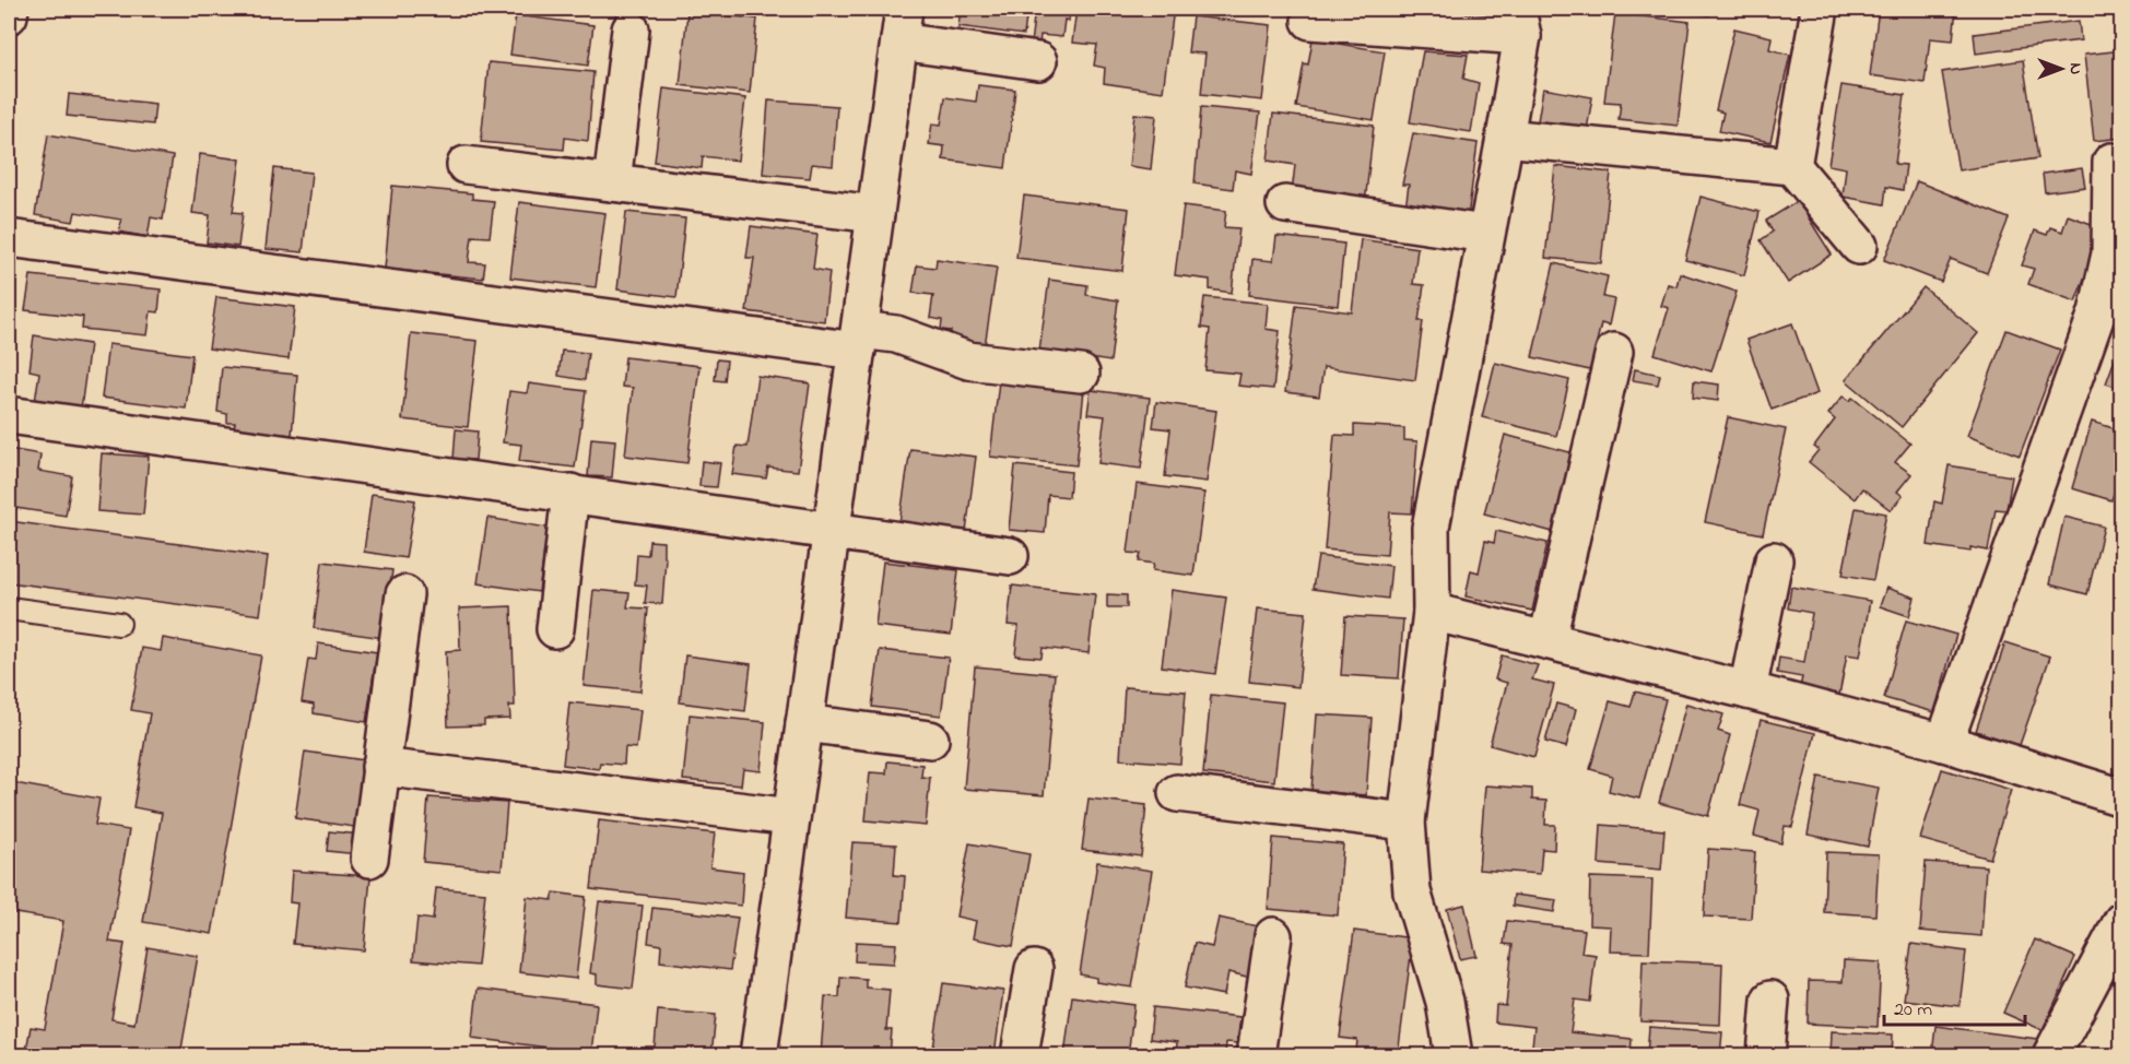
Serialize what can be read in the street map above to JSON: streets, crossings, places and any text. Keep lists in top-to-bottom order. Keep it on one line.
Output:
{"scale_bar":"20 m","north":"right"}
